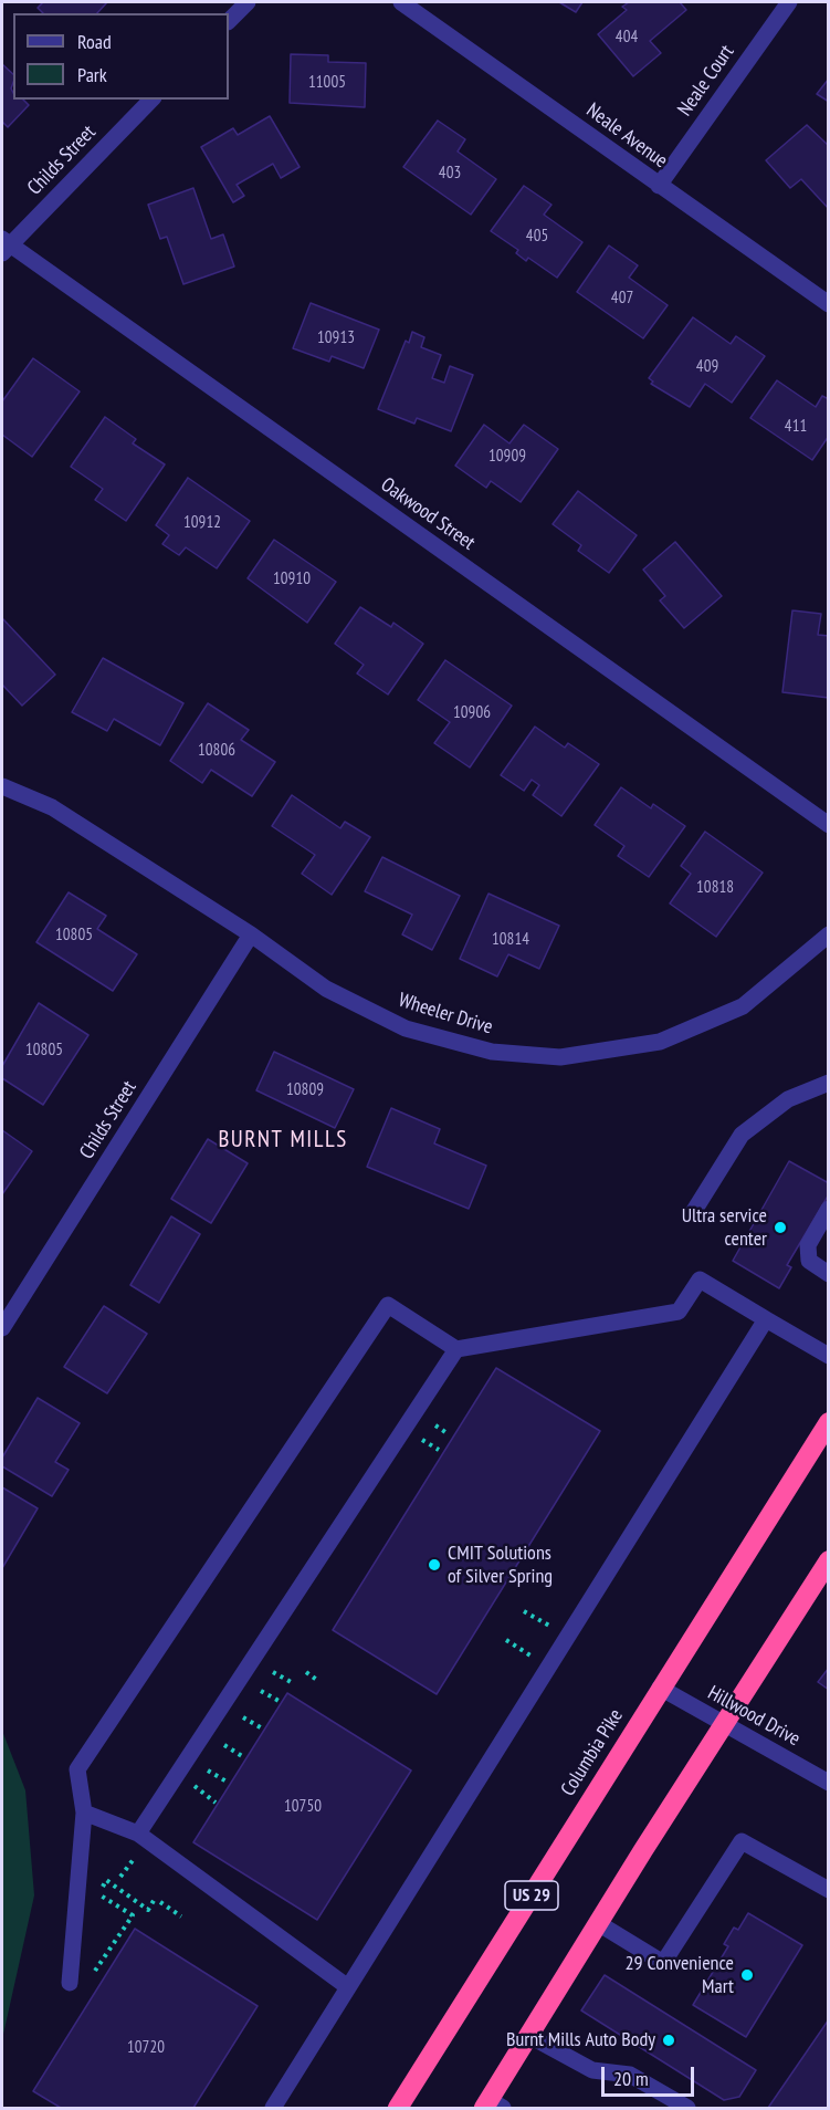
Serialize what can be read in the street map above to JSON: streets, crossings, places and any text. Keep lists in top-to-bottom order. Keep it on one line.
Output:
{"streets":{"highway":["Columbia Pike","US 29"],"street":["Neale Court","Neale Avenue","Childs Street","Oakwood Street","Wheeler Drive","Hillwood Drive"]},"crossings":[["Neale Court","Neale Avenue"],["Childs Street","Oakwood Street"],["Childs Street","Wheeler Drive"],["Hillwood Drive","Columbia Pike"]],"districts":["BURNT MILLS"],"places":["Ultra service center","CMIT Solutions of Silver Spring","29 Convenience Mart","Burnt Mills Auto Body"],"house_numbers":["404","11005","403","405","407","10913","409","411","10909","10912","10910","10906","10806","10818","10805","10814","10805","10809","10750","10720"],"legend":["Road","Park"],"scale_bar":"20 m"}
